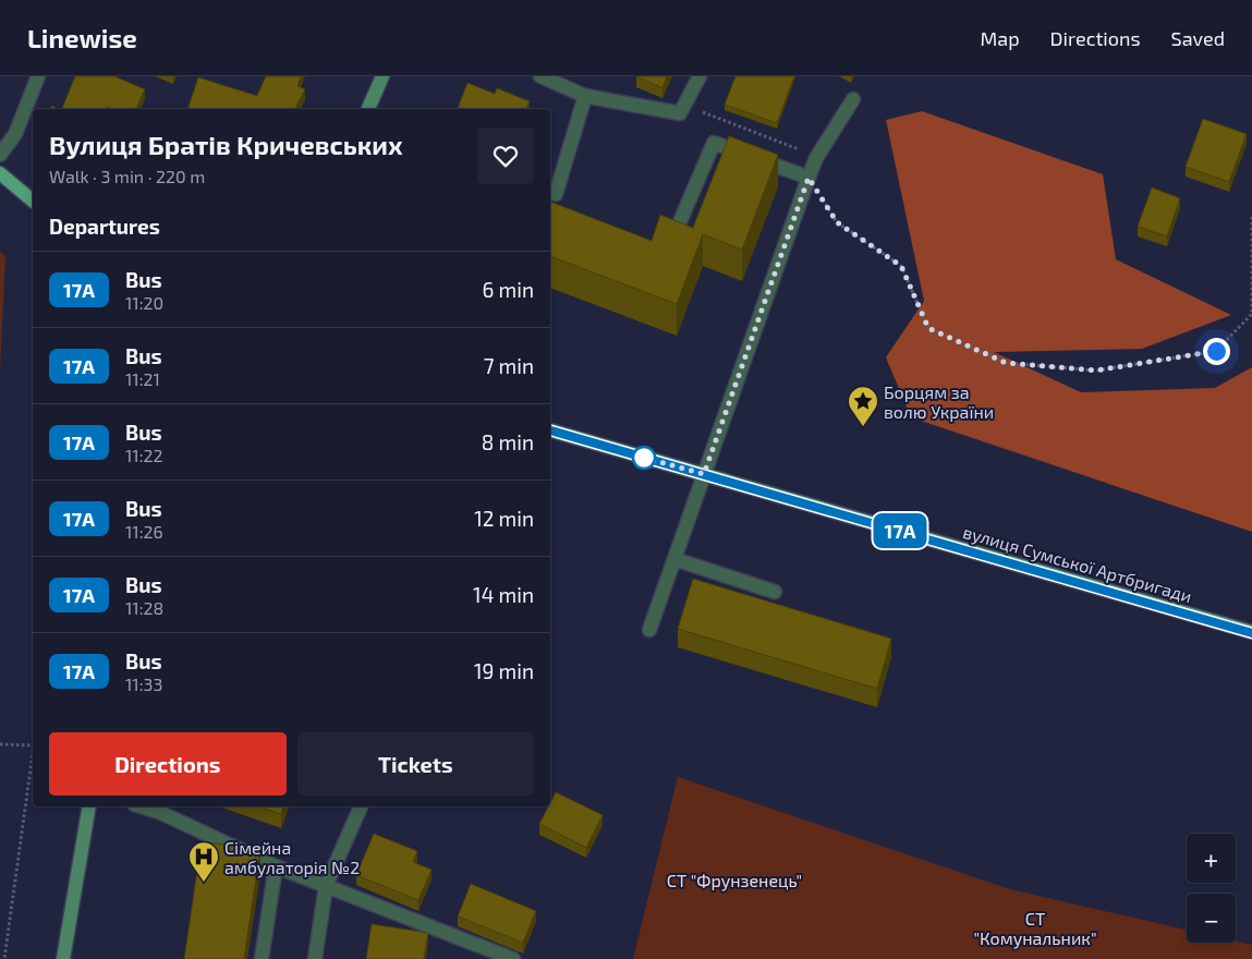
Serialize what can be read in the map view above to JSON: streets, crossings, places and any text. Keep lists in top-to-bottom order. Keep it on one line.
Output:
{"streets":{"main road":["вулиця Сумської Артбригади"]},"parks":["СТ \"Фрунзенець\"","СТ \"Комунальник\""],"places":{"place":["Борцям за волю України"],"hospital":["Сімейна амбулаторія №2"]},"lines":["bus line 17А"],"page":{"header":"Linewise","nav":["Map","Directions","Saved"],"on_map":"17А","heading":[["Вулиця Братів Кричевських","Walk · 3 min · 220 m"],"Departures"],"list":[{"mark":"17А","name":"Bus","note":"11:20","value":"6 min"},{"mark":"17А","name":"Bus","note":"11:21","value":"7 min"},{"mark":"17А","name":"Bus","note":"11:22","value":"8 min"},{"mark":"17А","name":"Bus","note":"11:26","value":"12 min"},{"mark":"17А","name":"Bus","note":"11:28","value":"14 min"},{"mark":"17А","name":"Bus","note":"11:33","value":"19 min"}],"buttons":["Directions","Tickets"],"map_buttons":["+","−"]}}
